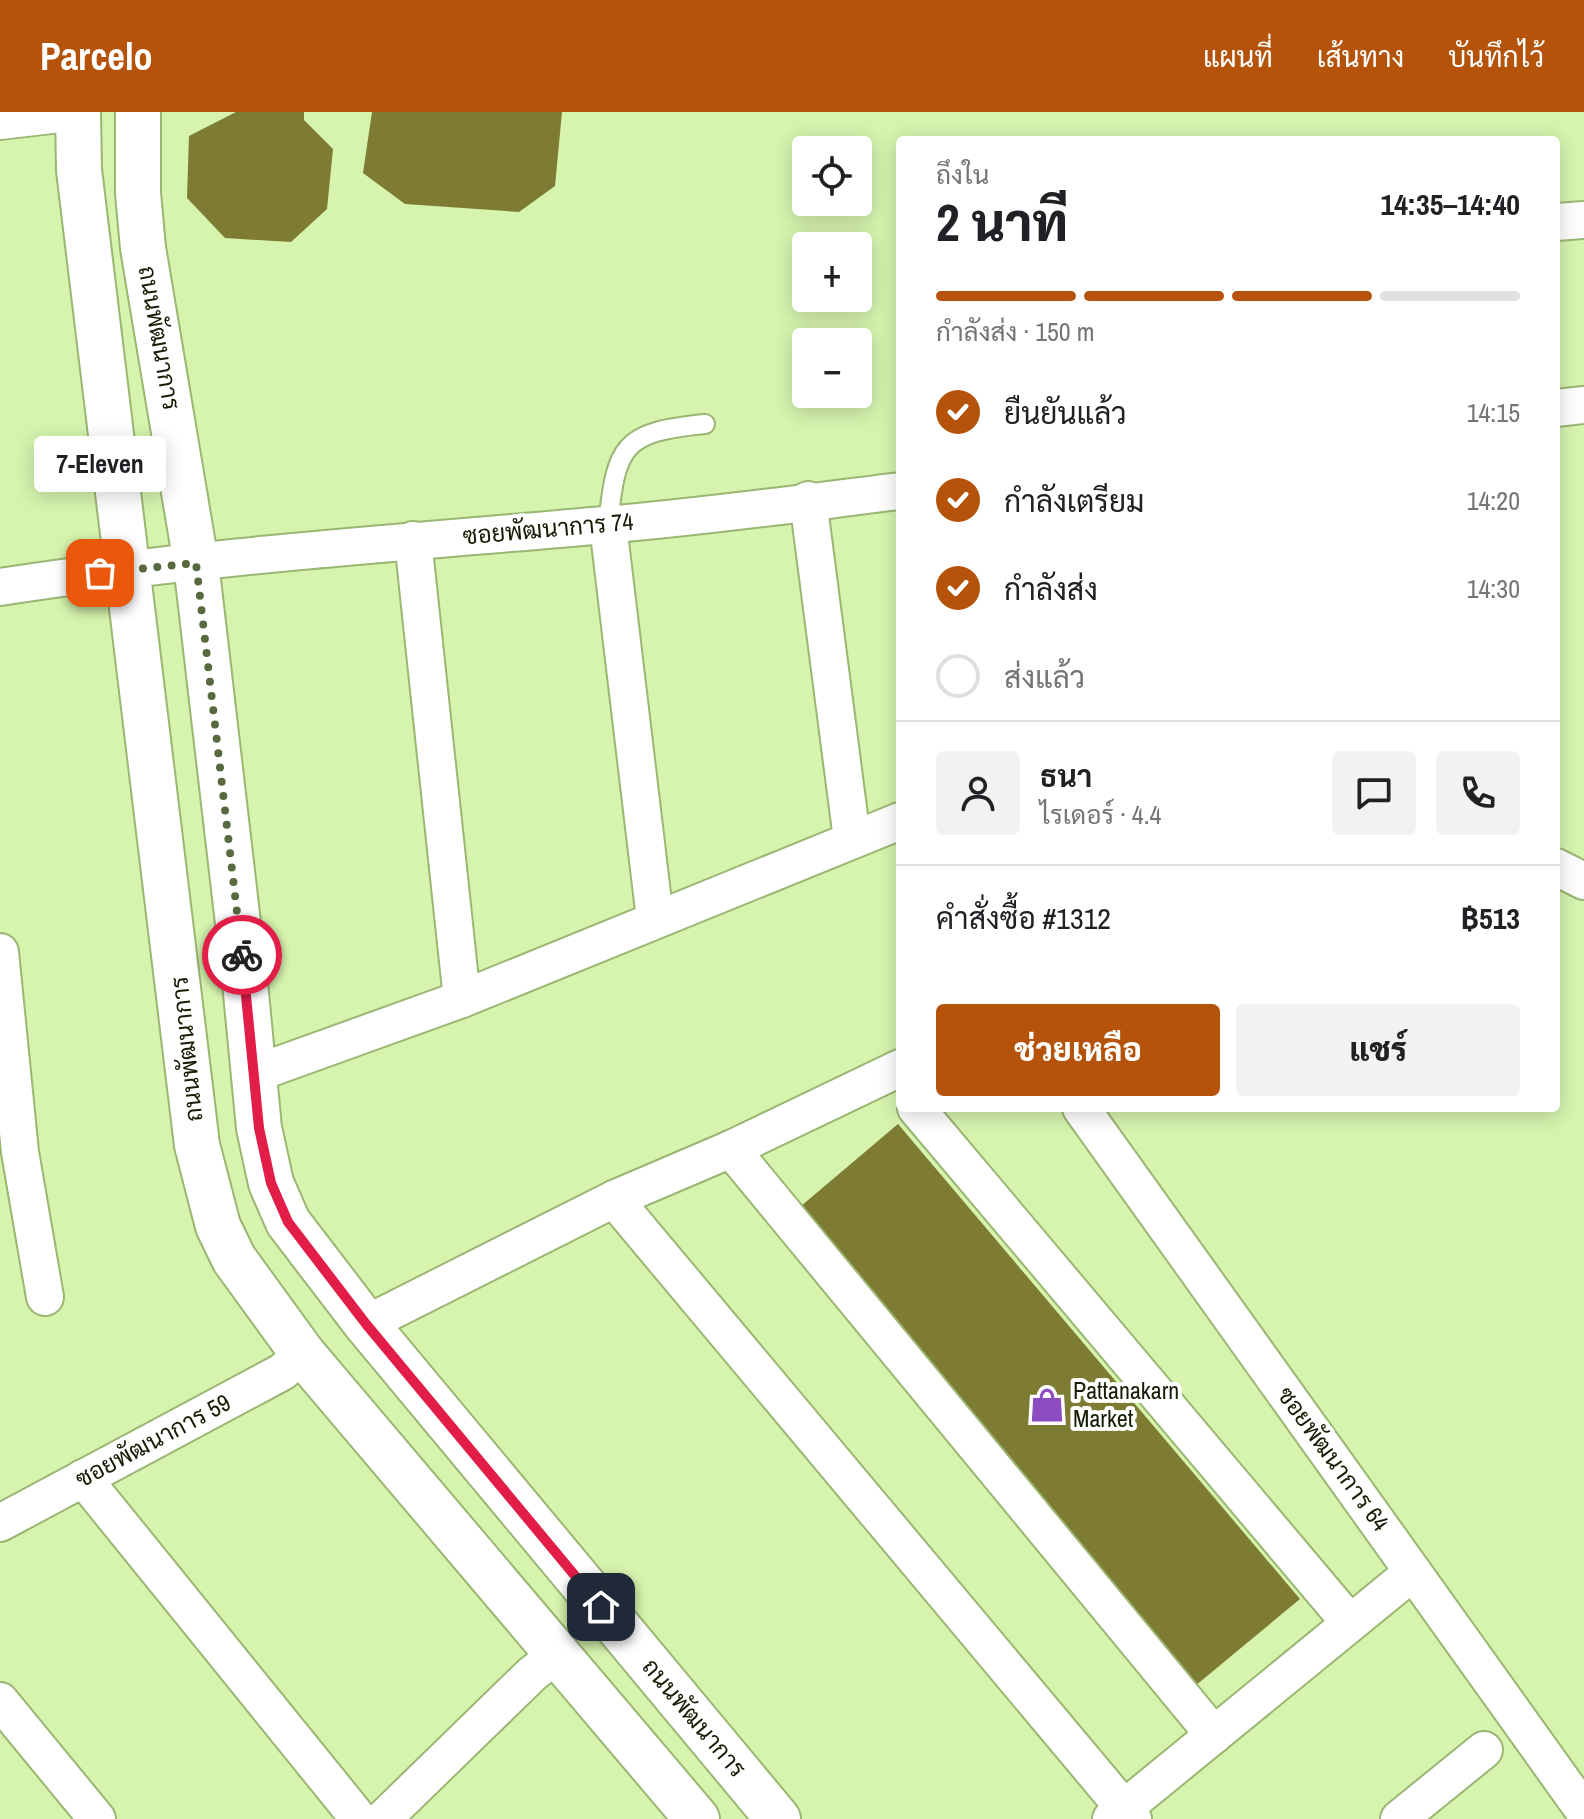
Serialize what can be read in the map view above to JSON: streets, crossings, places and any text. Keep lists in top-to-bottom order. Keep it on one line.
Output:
{"streets":{"main road":["ถนนพัฒนาการ"],"street":["ซอยพัฒนาการ 74","ซอยพัฒนาการ 59","ซอยพัฒนาการ 64"]},"crossings":[["ถนนพัฒนาการ","ซอยพัฒนาการ 74"],["ถนนพัฒนาการ","ซอยพัฒนาการ 59"]],"places":{"other":["7-Eleven"],"shop":["Pattanakarn Market"]},"page":{"header":"Parcelo","nav":["แผนที่","เส้นทาง","บันทึกไว้"],"map_buttons":["+","−"],"heading":["2 นาที","ถึงใน","14:35–14:40"],"panel":["ธนา","ไรเดอร์ · 4.4","คำสั่งซื้อ #1312","฿513"],"bar":"กำลังส่ง · 150 m","list":[["ยืนยันแล้ว","14:15"],["กำลังเตรียม","14:20"],["กำลังส่ง","14:30"],"ส่งแล้ว"],"bubble":"7-Eleven","buttons":["ช่วยเหลือ","แชร์"]}}
